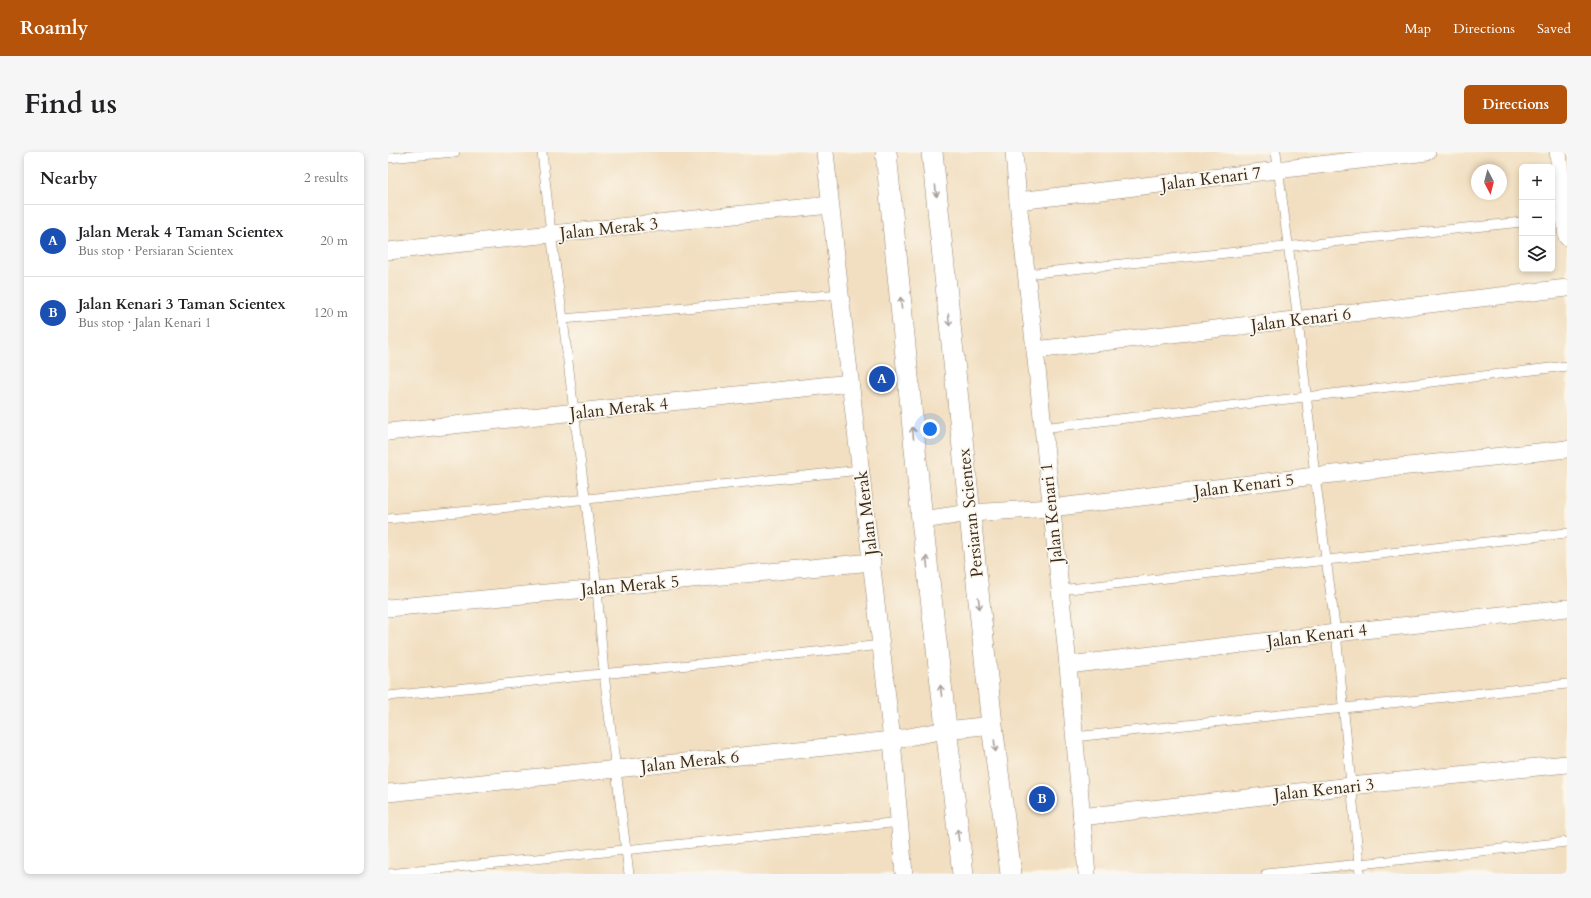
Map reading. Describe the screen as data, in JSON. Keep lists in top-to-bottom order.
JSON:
{
  "streets": {
    "street": [
      "Jalan Kenari 7",
      "Jalan Merak 3",
      "Jalan Kenari 6",
      "Jalan Merak 4",
      "Jalan Kenari 5",
      "Jalan Merak",
      "Persiaran Scientex",
      "Jalan Kenari 1",
      "Jalan Merak 5",
      "Jalan Kenari 4",
      "Jalan Merak 6",
      "Jalan Kenari 3"
    ]
  },
  "crossings": [
    ["Jalan Kenari 7", "Jalan Kenari 1"],
    ["Jalan Merak 3", "Jalan Merak"],
    ["Jalan Kenari 6", "Jalan Kenari 1"],
    ["Jalan Merak 4", "Jalan Merak"],
    ["Jalan Kenari 5", "Persiaran Scientex"],
    ["Jalan Kenari 5", "Jalan Kenari 1"],
    ["Jalan Merak", "Jalan Merak 5"],
    ["Jalan Merak", "Jalan Merak 6"],
    ["Persiaran Scientex", "Jalan Merak 6"],
    ["Jalan Kenari 1", "Jalan Kenari 4"],
    ["Jalan Kenari 1", "Jalan Kenari 3"]
  ],
  "north": "bottom",
  "page": {
    "header": "Roamly",
    "nav": ["Map", "Directions", "Saved"],
    "title": "Find us",
    "buttons": "Directions",
    "heading": ["Nearby", "2 results"],
    "map_buttons": ["+", "−"],
    "list": [
      {
        "mark": "A",
        "name": "Jalan Merak 4 Taman Scientex",
        "note": "Bus stop · Persiaran Scientex",
        "value": "20 m"
      },
      {
        "mark": "B",
        "name": "Jalan Kenari 3 Taman Scientex",
        "note": "Bus stop · Jalan Kenari 1",
        "value": "120 m"
      }
    ],
    "pins": ["A", "B"]
  }
}
